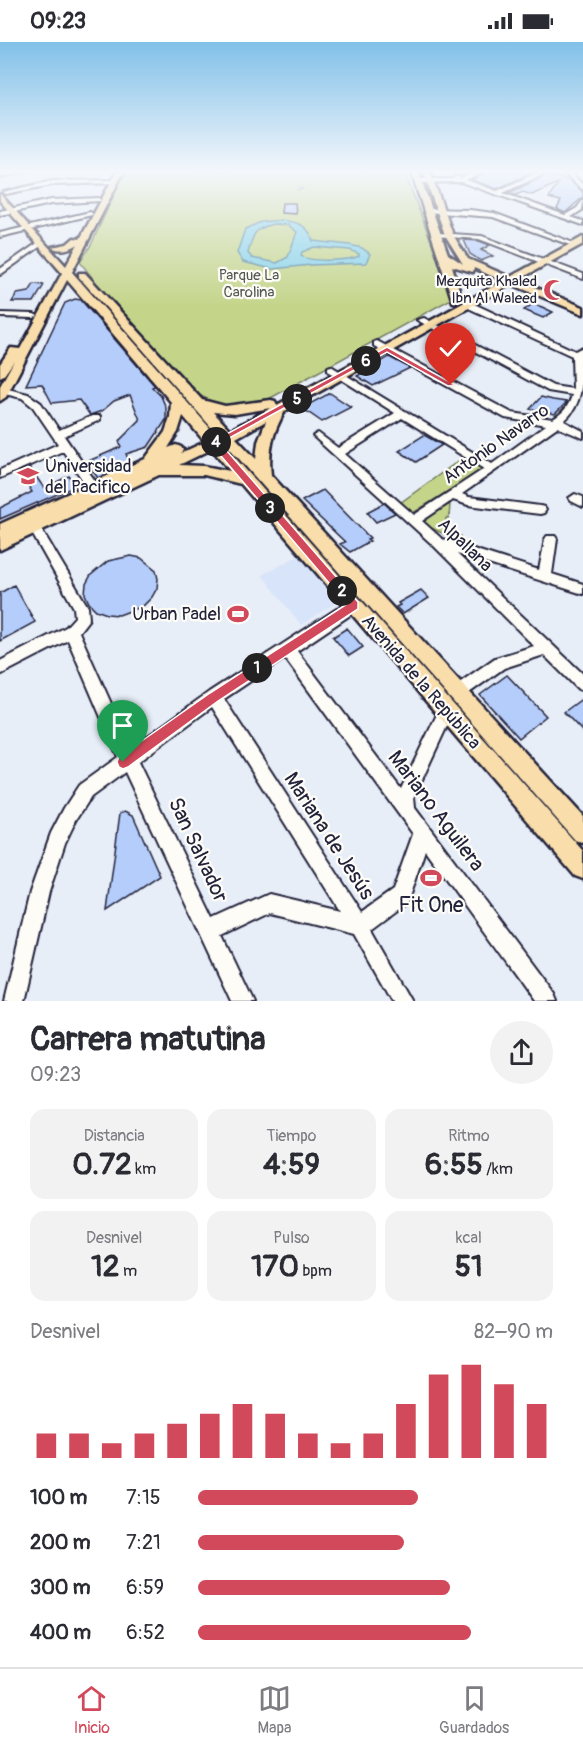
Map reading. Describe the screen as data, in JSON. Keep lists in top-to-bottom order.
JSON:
{
  "streets": {
    "main road": ["Avenida de la República"],
    "street": [
      "Antonio Navarro",
      "Alpallana",
      "Mariano Aguilera",
      "Mariana de Jesús",
      "San Salvador"
    ]
  },
  "crossings": [
    ["Antonio Navarro", "Alpallana"]
  ],
  "parks": ["Parque La Carolina"],
  "places": {
    "mosque": ["Mezquita Khaled Ibn Al Waleed"],
    "school or university": ["Universidad del Pacifico"],
    "sports": ["Urban Padel", "Fit One"]
  },
  "page": {
    "status": "09:23",
    "pins": [
      "6",
      "5",
      "4",
      "3",
      "2",
      "1"
    ],
    "heading": ["Carrera matutina", "09:23"],
    "stats": [
      ["Distancia", "0.72 km"],
      ["Tiempo", "4:59"],
      ["Ritmo", "6:55 /km"],
      ["Desnivel", "12 m"],
      ["Pulso", "170 bpm"],
      ["kcal", "51"]
    ],
    "chart": ["Desnivel", "82–90 m"],
    "list": [
      {
        "name": "100 m",
        "note": "7:15"
      },
      {
        "name": "200 m",
        "note": "7:21"
      },
      {
        "name": "300 m",
        "note": "6:59"
      },
      {
        "name": "400 m",
        "note": "6:52"
      }
    ],
    "tabs": ["Inicio", "Mapa", "Guardados"]
  }
}
